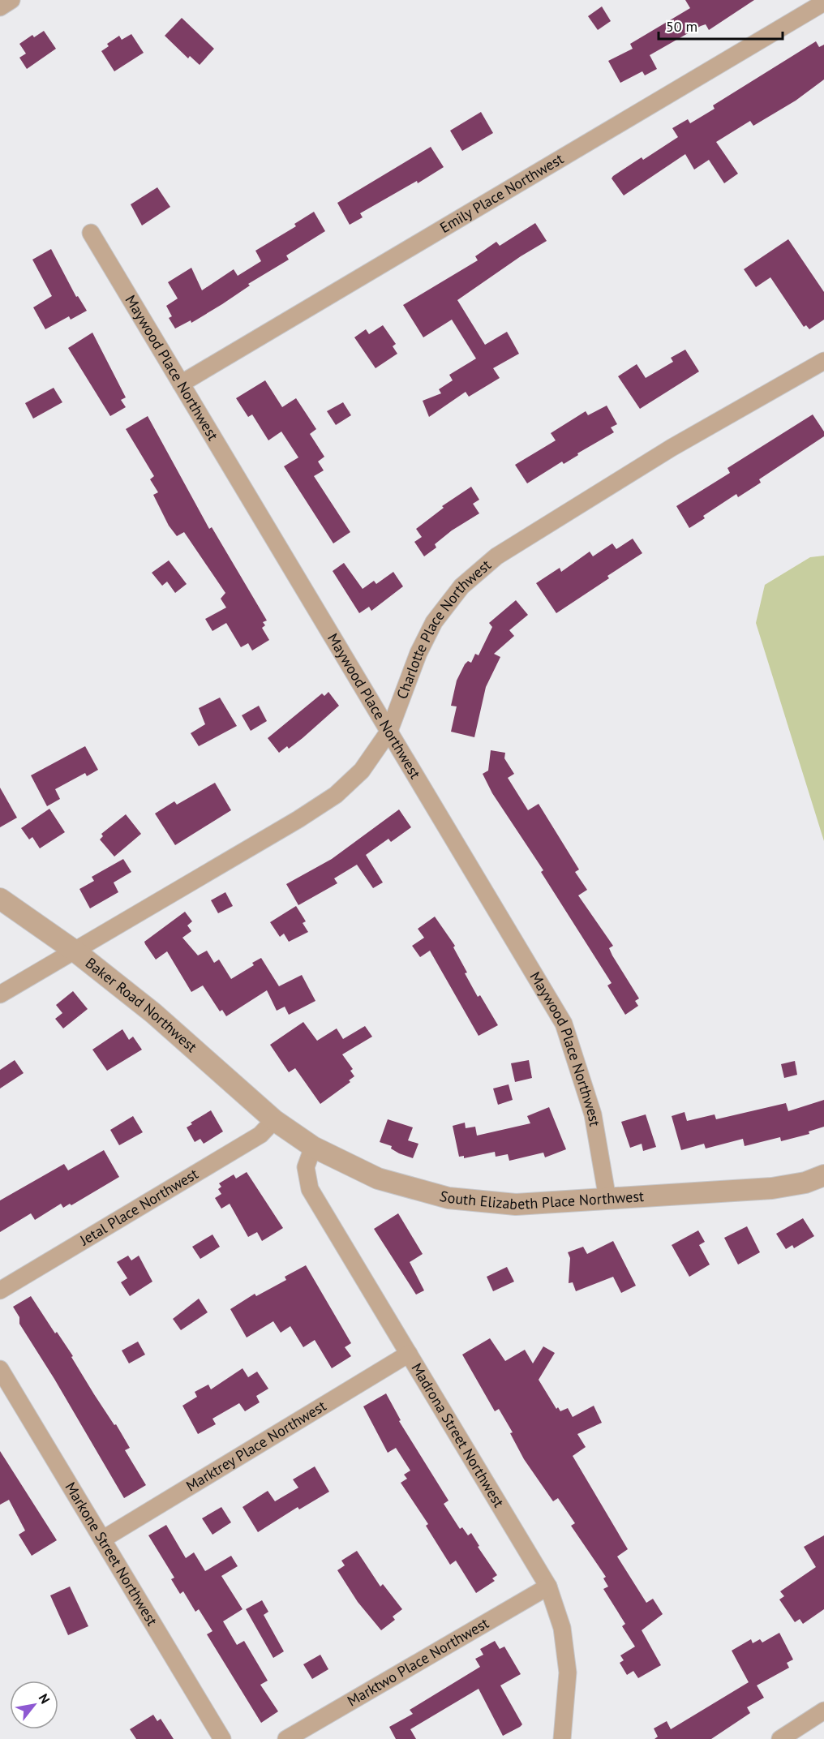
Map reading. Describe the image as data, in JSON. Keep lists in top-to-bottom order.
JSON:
{
  "streets": {
    "street": [
      "Emily Place Northwest",
      "Maywood Place Northwest",
      "Charlotte Place Northwest",
      "Baker Road Northwest",
      "South Elizabeth Place Northwest",
      "Jetal Place Northwest",
      "Madrona Street Northwest",
      "Marktrey Place Northwest",
      "Markone Street Northwest",
      "Marktwo Place Northwest"
    ]
  },
  "crossings": [
    ["Emily Place Northwest", "Maywood Place Northwest"],
    ["Maywood Place Northwest", "Charlotte Place Northwest"],
    ["Maywood Place Northwest", "South Elizabeth Place Northwest"],
    ["Charlotte Place Northwest", "Baker Road Northwest"],
    ["Baker Road Northwest", "South Elizabeth Place Northwest"],
    ["Baker Road Northwest", "Jetal Place Northwest"],
    ["South Elizabeth Place Northwest", "Jetal Place Northwest"],
    ["South Elizabeth Place Northwest", "Madrona Street Northwest"],
    ["Madrona Street Northwest", "Marktrey Place Northwest"],
    ["Madrona Street Northwest", "Marktwo Place Northwest"],
    ["Marktrey Place Northwest", "Markone Street Northwest"]
  ],
  "scale_bar": "50 m",
  "north": "top right"
}
